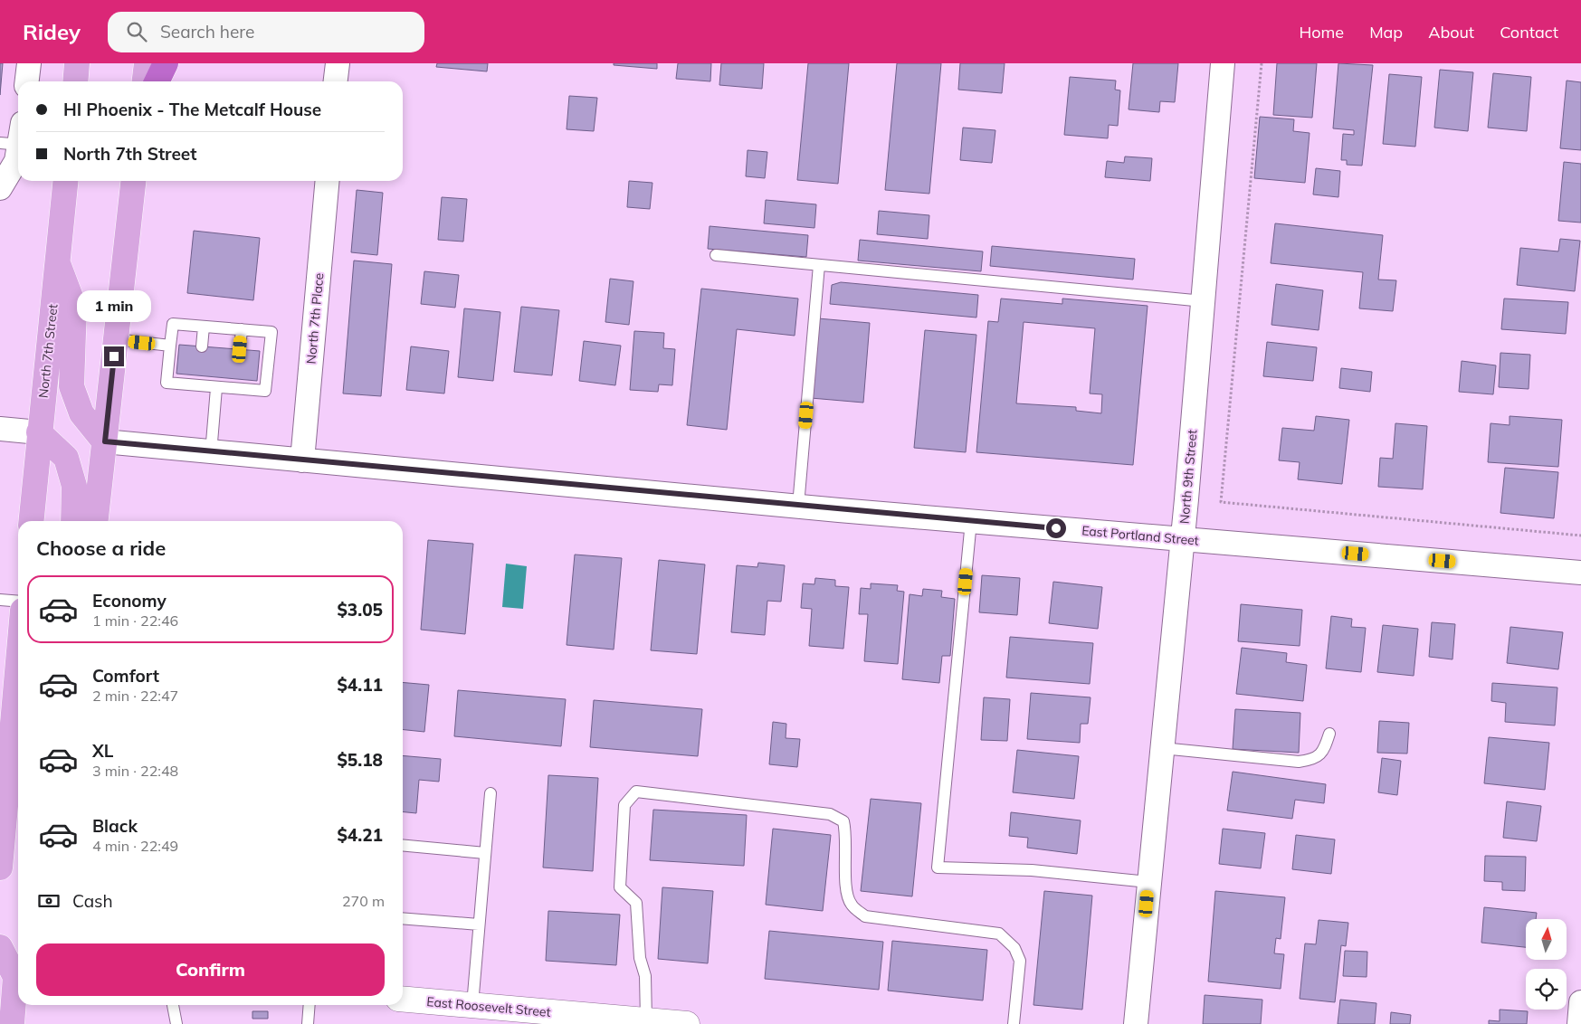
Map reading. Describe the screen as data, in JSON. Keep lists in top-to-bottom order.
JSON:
{
  "streets": {
    "main road": ["North 7th Street"],
    "street": [
      "North 7th Place",
      "North 9th Street",
      "East Portland Street",
      "East Roosevelt Street"
    ]
  },
  "crossings": [
    ["North 7th Place", "East Portland Street"],
    ["North 9th Street", "East Portland Street"]
  ],
  "north": "top",
  "page": {
    "header": "Ridey",
    "search": "Search here",
    "nav": [
      "Home",
      "Map",
      "About",
      "Contact"
    ],
    "banner": ["HI Phoenix - The Metcalf House", "North 7th Street"],
    "bubble": "1 min",
    "heading": "Choose a ride",
    "list": [
      {
        "name": "Economy",
        "note": "1 min · 22:46",
        "value": "$3.05"
      },
      {
        "name": "Comfort",
        "note": "2 min · 22:47",
        "value": "$4.11"
      },
      {
        "name": "XL",
        "note": "3 min · 22:48",
        "value": "$5.18"
      },
      {
        "name": "Black",
        "note": "4 min · 22:49",
        "value": "$4.21"
      }
    ],
    "pay": ["Cash", "270 m"],
    "buttons": "Confirm"
  }
}
